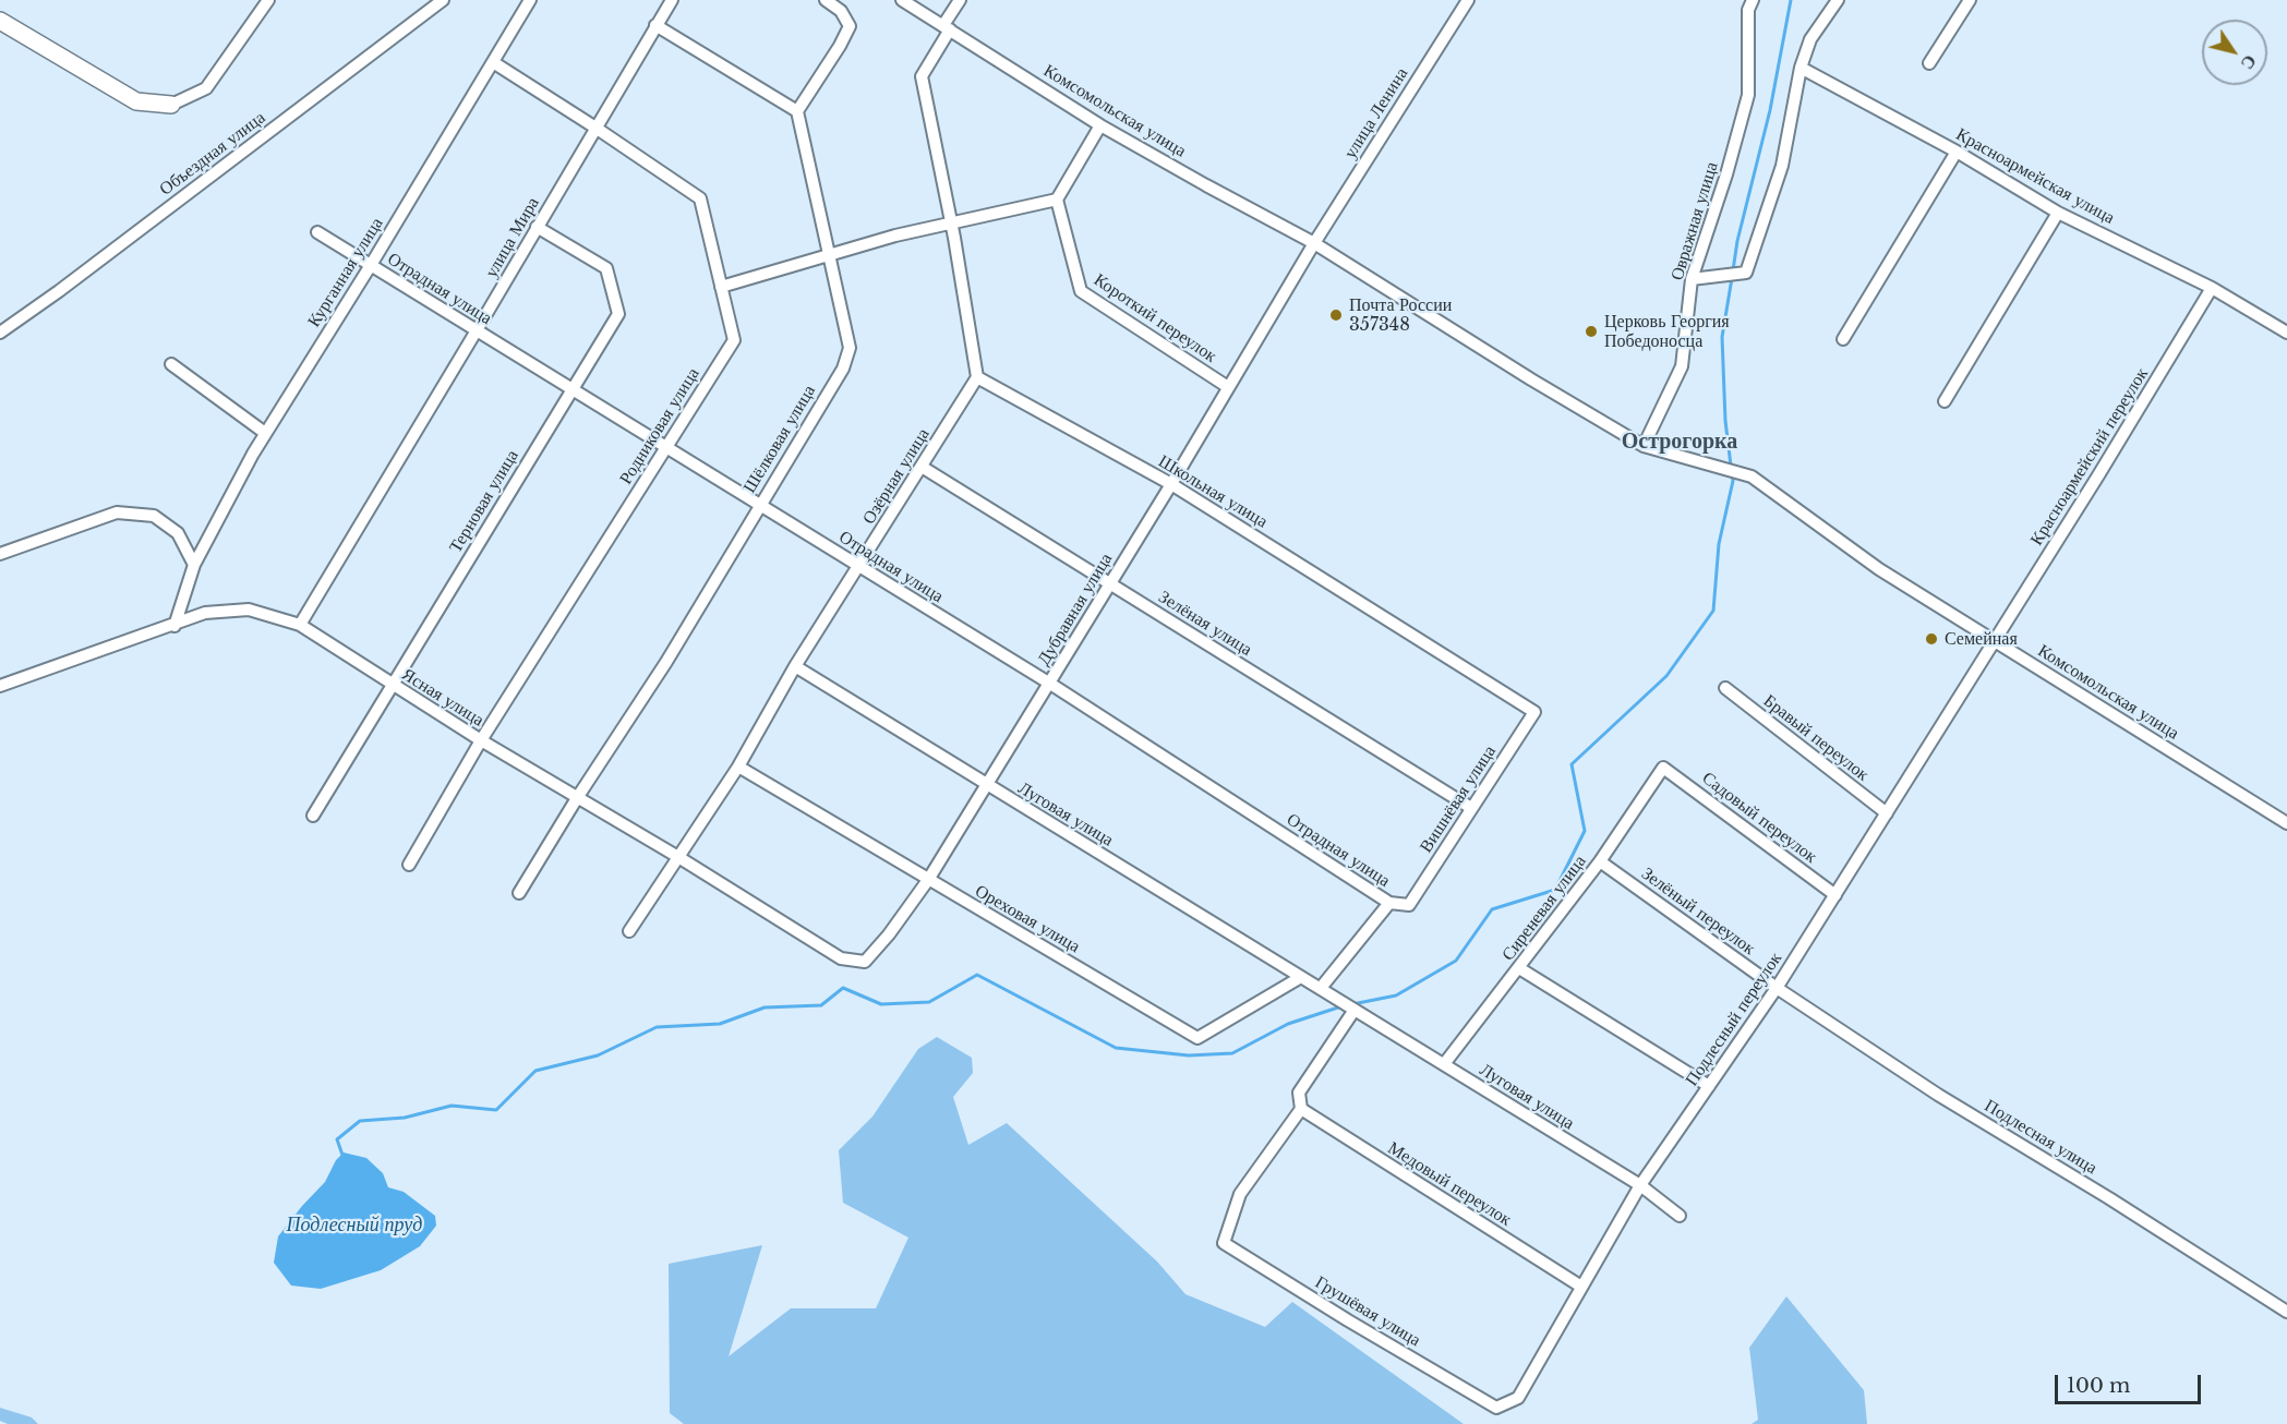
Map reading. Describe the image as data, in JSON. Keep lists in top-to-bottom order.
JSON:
{
  "streets": {
    "street": [
      "Комсомольская улица",
      "улица Ленина",
      "Объездная улица",
      "Красноармейская улица",
      "Овражная улица",
      "улица Мира",
      "Курганная улица",
      "Отрадная улица",
      "Короткий переулок",
      "Родниковая улица",
      "Шёлковая улица",
      "Красноармейский переулок",
      "Озёрная улица",
      "Школьная улица",
      "Терновая улица",
      "Дубравная улица",
      "Зелёная улица",
      "Ясная улица",
      "Бравый переулок",
      "Вишнёвая улица",
      "Луговая улица",
      "Садовый переулок",
      "Сиреневая улица",
      "Зелёный переулок",
      "Ореховая улица",
      "Подлесный переулок",
      "Подлесная улица",
      "Медовый переулок",
      "Грушёвая улица"
    ]
  },
  "crossings": [
    ["Комсомольская улица", "улица Ленина"],
    ["Комсомольская улица", "Овражная улица"],
    ["Комсомольская улица", "Красноармейский переулок"],
    ["Комсомольская улица", "Дубравная улица"],
    ["Комсомольская улица", "Подлесный переулок"],
    ["улица Ленина", "Дубравная улица"],
    ["Красноармейская улица", "Красноармейский переулок"],
    ["улица Мира", "Отрадная улица"],
    ["улица Мира", "Родниковая улица"],
    ["улица Мира", "Терновая улица"],
    ["улица Мира", "Ясная улица"],
    ["Курганная улица", "Отрадная улица"],
    ["Курганная улица", "Родниковая улица"],
    ["Курганная улица", "Ясная улица"],
    ["Отрадная улица", "Родниковая улица"],
    ["Отрадная улица", "Шёлковая улица"],
    ["Отрадная улица", "Озёрная улица"],
    ["Отрадная улица", "Терновая улица"],
    ["Отрадная улица", "Дубравная улица"],
    ["Отрадная улица", "Вишнёвая улица"],
    ["Короткий переулок", "Дубравная улица"],
    ["Родниковая улица", "Ясная улица"],
    ["Шёлковая улица", "Ясная улица"],
    ["Красноармейский переулок", "Подлесный переулок"],
    ["Озёрная улица", "Школьная улица"],
    ["Озёрная улица", "Зелёная улица"],
    ["Озёрная улица", "Ясная улица"],
    ["Озёрная улица", "Луговая улица"],
    ["Озёрная улица", "Ореховая улица"],
    ["Школьная улица", "Дубравная улица"],
    ["Школьная улица", "Вишнёвая улица"],
    ["Терновая улица", "Ясная улица"],
    ["Дубравная улица", "Зелёная улица"],
    ["Дубравная улица", "Ясная улица"],
    ["Дубравная улица", "Луговая улица"],
    ["Дубравная улица", "Ореховая улица"],
    ["Зелёная улица", "Вишнёвая улица"],
    ["Бравый переулок", "Подлесный переулок"],
    ["Луговая улица", "Сиреневая улица"],
    ["Луговая улица", "Ореховая улица"],
    ["Луговая улица", "Подлесный переулок"],
    ["Садовый переулок", "Сиреневая улица"],
    ["Садовый переулок", "Подлесный переулок"],
    ["Сиреневая улица", "Зелёный переулок"],
    ["Зелёный переулок", "Подлесный переулок"],
    ["Зелёный переулок", "Подлесная улица"],
    ["Подлесный переулок", "Подлесная улица"],
    ["Подлесный переулок", "Медовый переулок"],
    ["Подлесный переулок", "Грушёвая улица"],
    ["Медовый переулок", "Грушёвая улица"]
  ],
  "districts": ["Острогорка"],
  "water": ["Подлесный пруд"],
  "places": ["Почта России 357348", "Церковь Георгия Победоносца", "Семейная"],
  "scale_bar": "100 m",
  "north": "bottom right"
}
